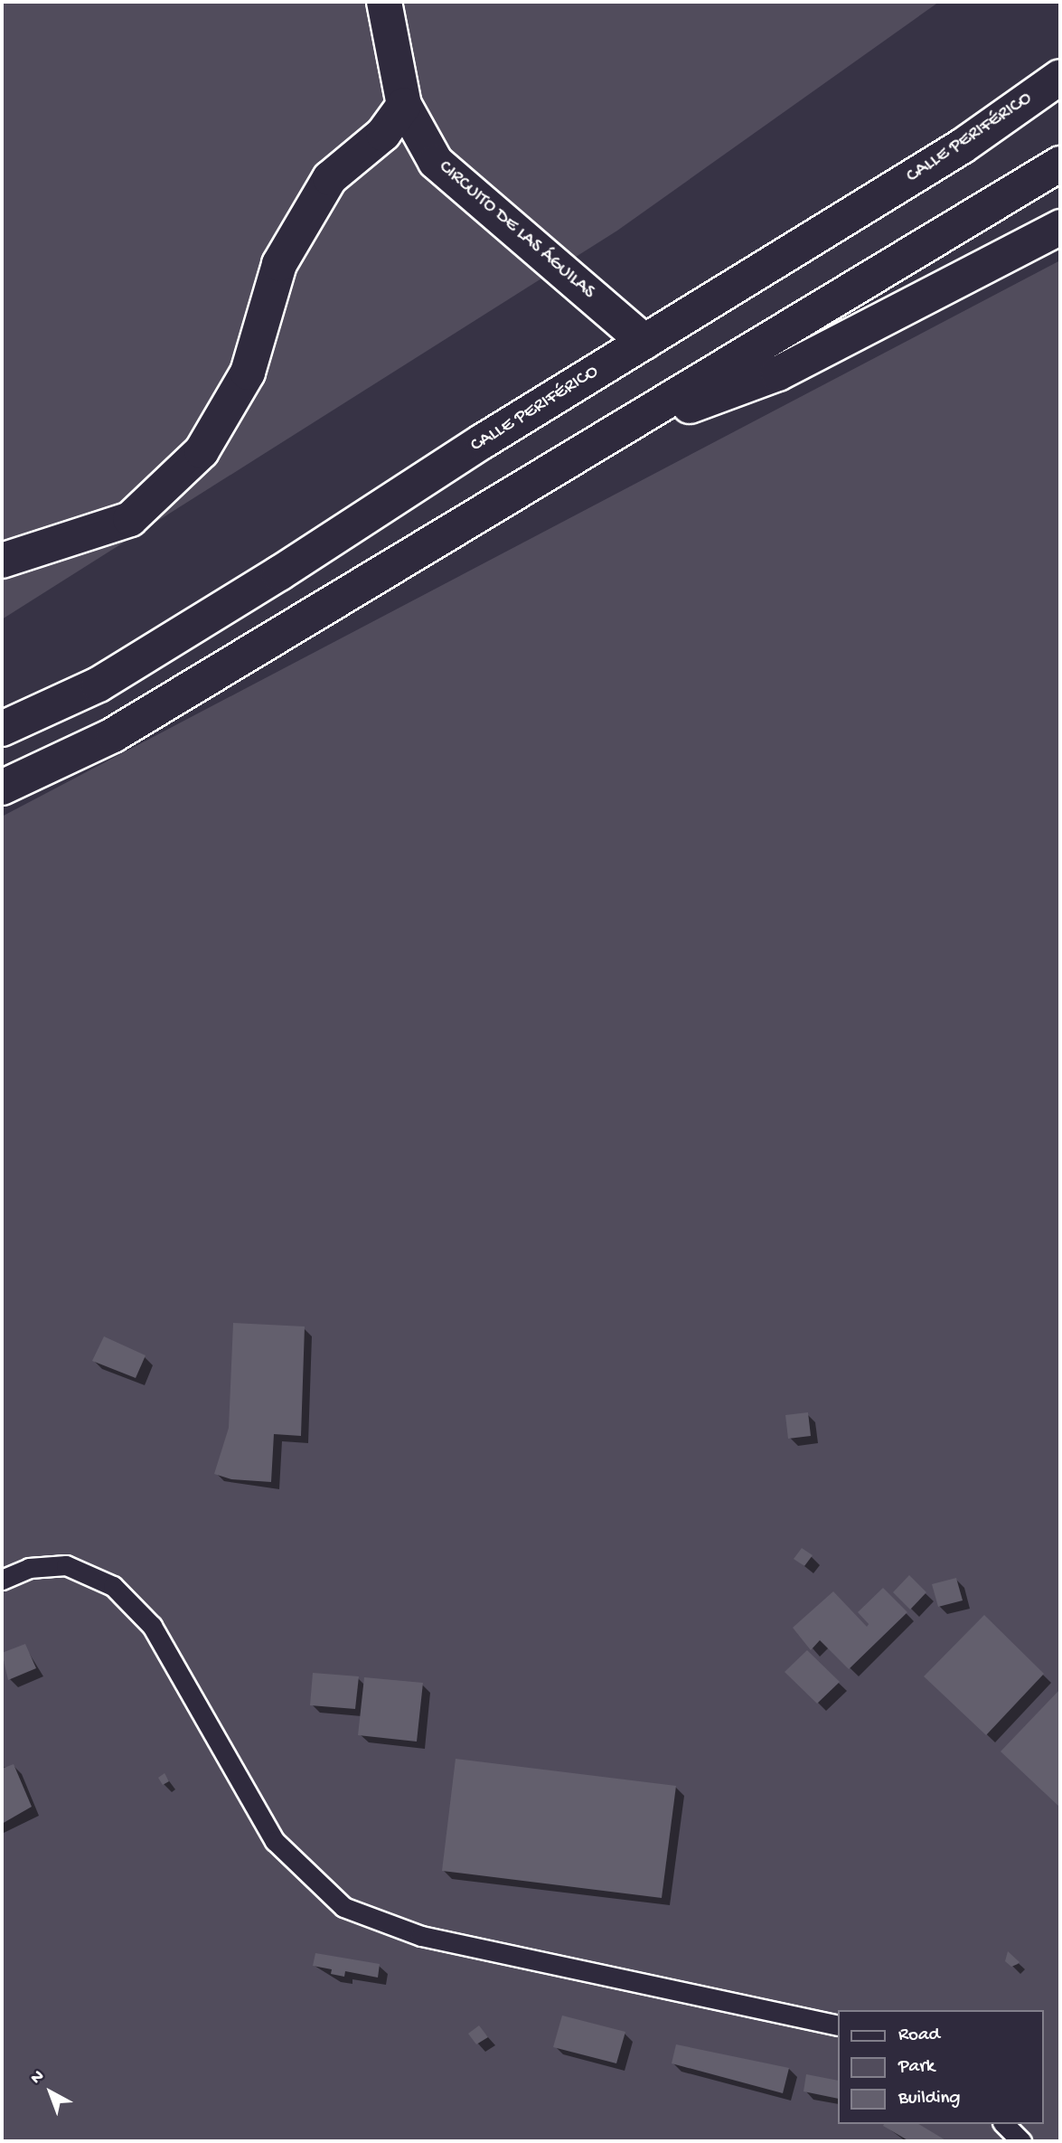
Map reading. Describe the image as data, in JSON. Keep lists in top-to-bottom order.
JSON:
{
  "streets": {
    "main road": ["CALLE PERIFÉRICO", "CIRCUITO DE LAS ÁGUILAS"]
  },
  "crossings": [
    ["CALLE PERIFÉRICO", "CIRCUITO DE LAS ÁGUILAS"]
  ],
  "legend": ["Road", "Park", "Building"],
  "north": "top left"
}
